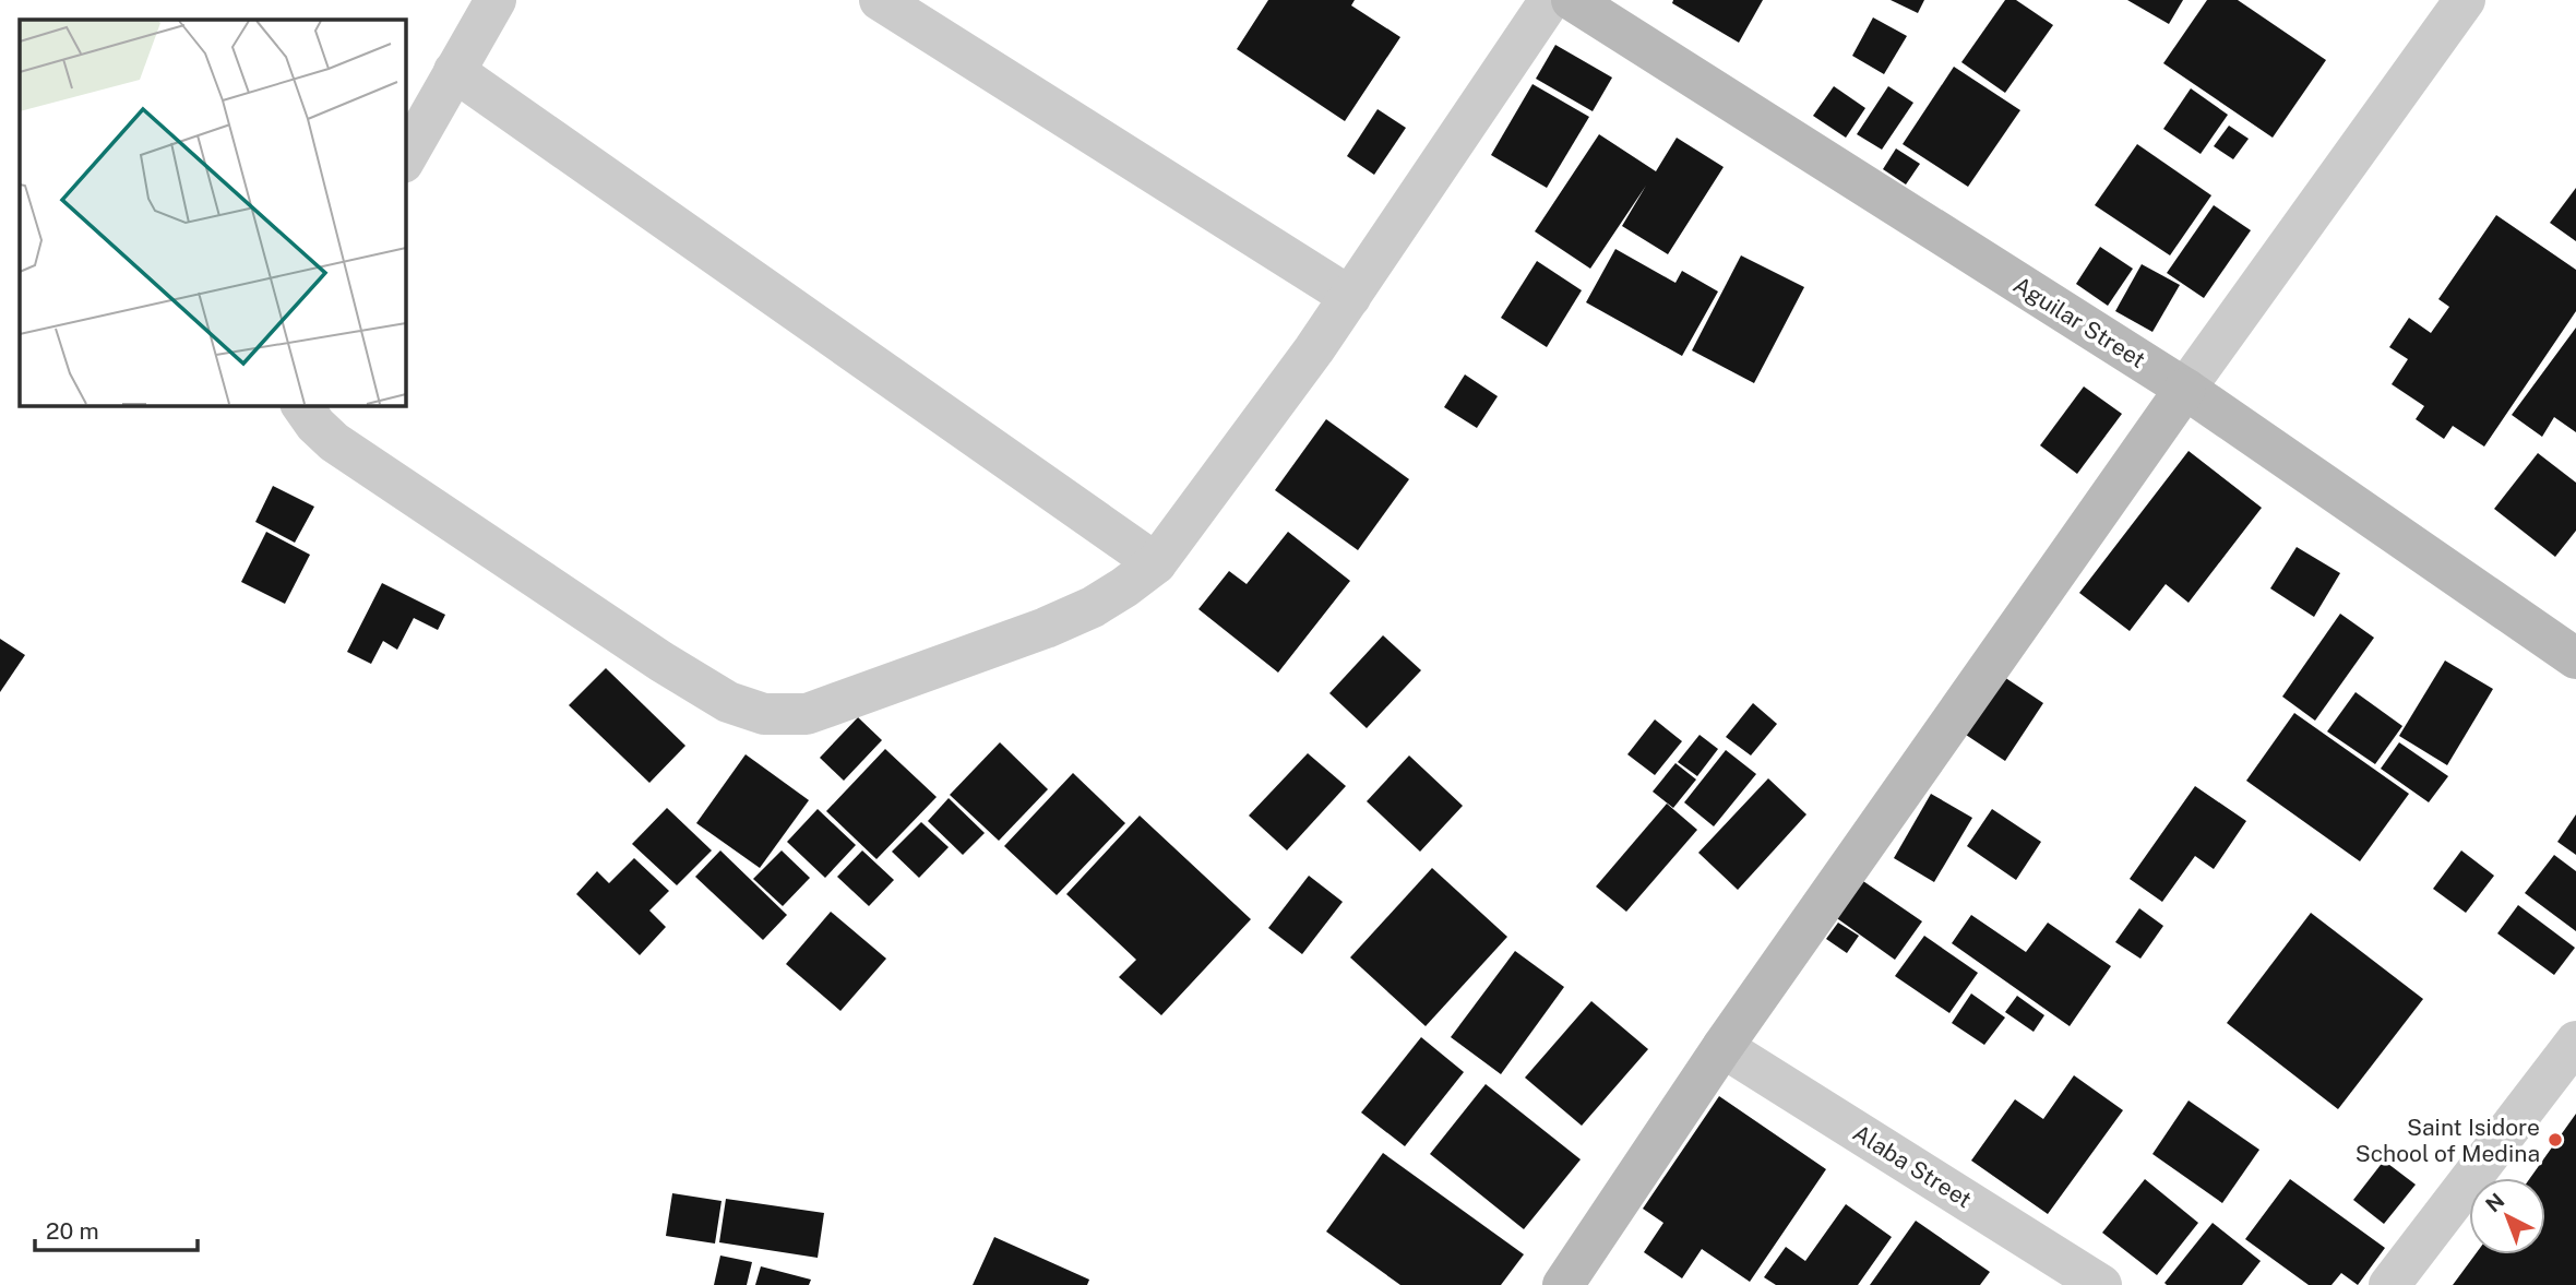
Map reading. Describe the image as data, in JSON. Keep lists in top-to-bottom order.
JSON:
{
  "streets": {
    "main road": ["Aguilar Street"],
    "street": ["Alaba Street"]
  },
  "places": ["Saint Isidore School of Medina"],
  "scale_bar": "20 m",
  "north": "top left"
}
